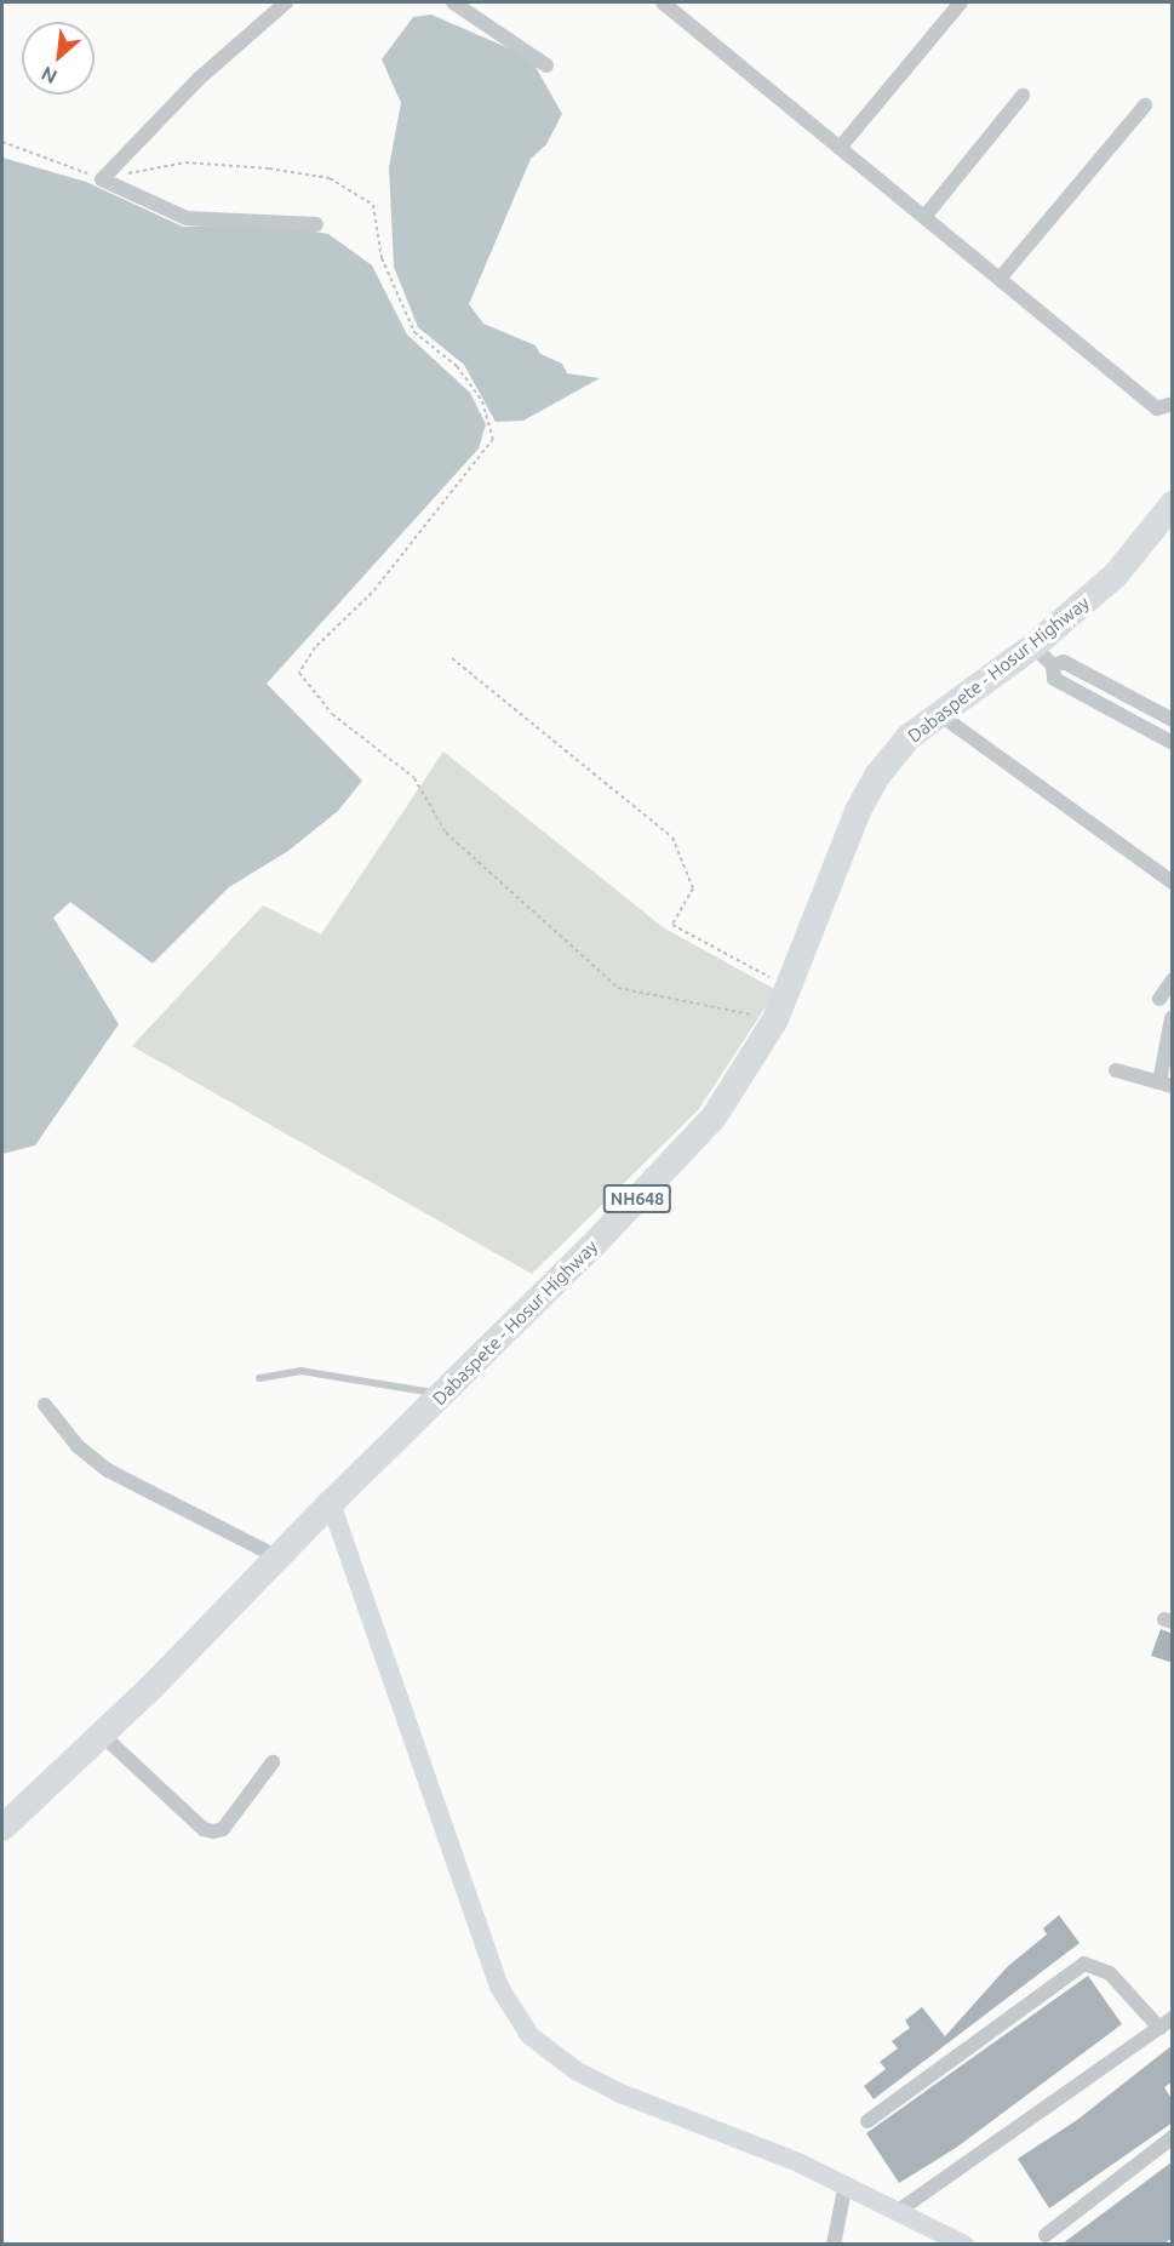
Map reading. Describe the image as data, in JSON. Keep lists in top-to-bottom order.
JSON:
{
  "streets": {
    "highway": ["Dabaspete - Hosur Highway", "NH648"]
  },
  "north": "bottom left"
}
